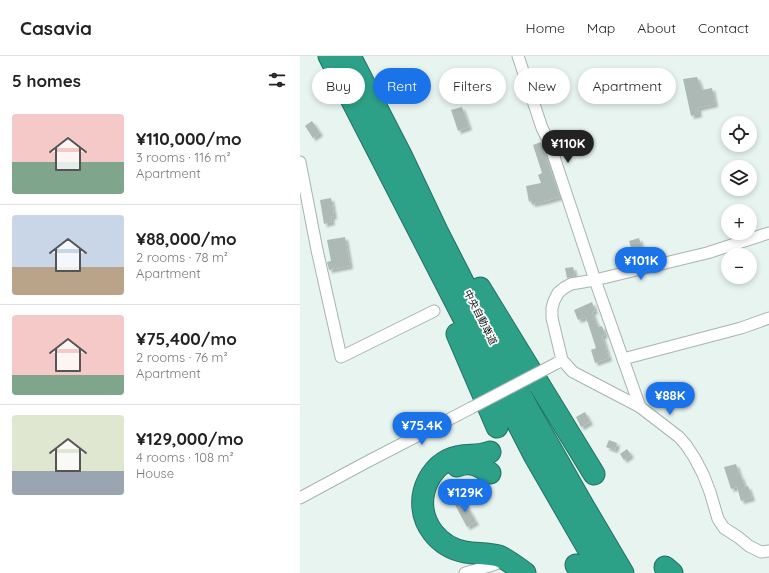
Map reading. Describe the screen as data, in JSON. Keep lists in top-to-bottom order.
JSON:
{
  "streets": {
    "highway": ["中央自動車道"]
  },
  "page": {
    "header": "Casavia",
    "nav": [
      "Home",
      "Map",
      "About",
      "Contact"
    ],
    "heading": "5 homes",
    "chip": [
      "Buy",
      "Rent",
      "Filters",
      "New",
      "Apartment"
    ],
    "list": [
      {
        "name": "¥110,000/mo",
        "note": "3 rooms · 116 m² · Apartment"
      },
      {
        "name": "¥88,000/mo",
        "note": "2 rooms · 78 m² · Apartment"
      },
      {
        "name": "¥75,400/mo",
        "note": "2 rooms · 76 m² · Apartment"
      },
      {
        "name": "¥129,000/mo",
        "note": "4 rooms · 108 m² · House"
      }
    ],
    "map_buttons": ["+", "−"],
    "price": [
      "¥110K",
      "¥101K",
      "¥88K",
      "¥75.4K",
      "¥129K"
    ]
  }
}
